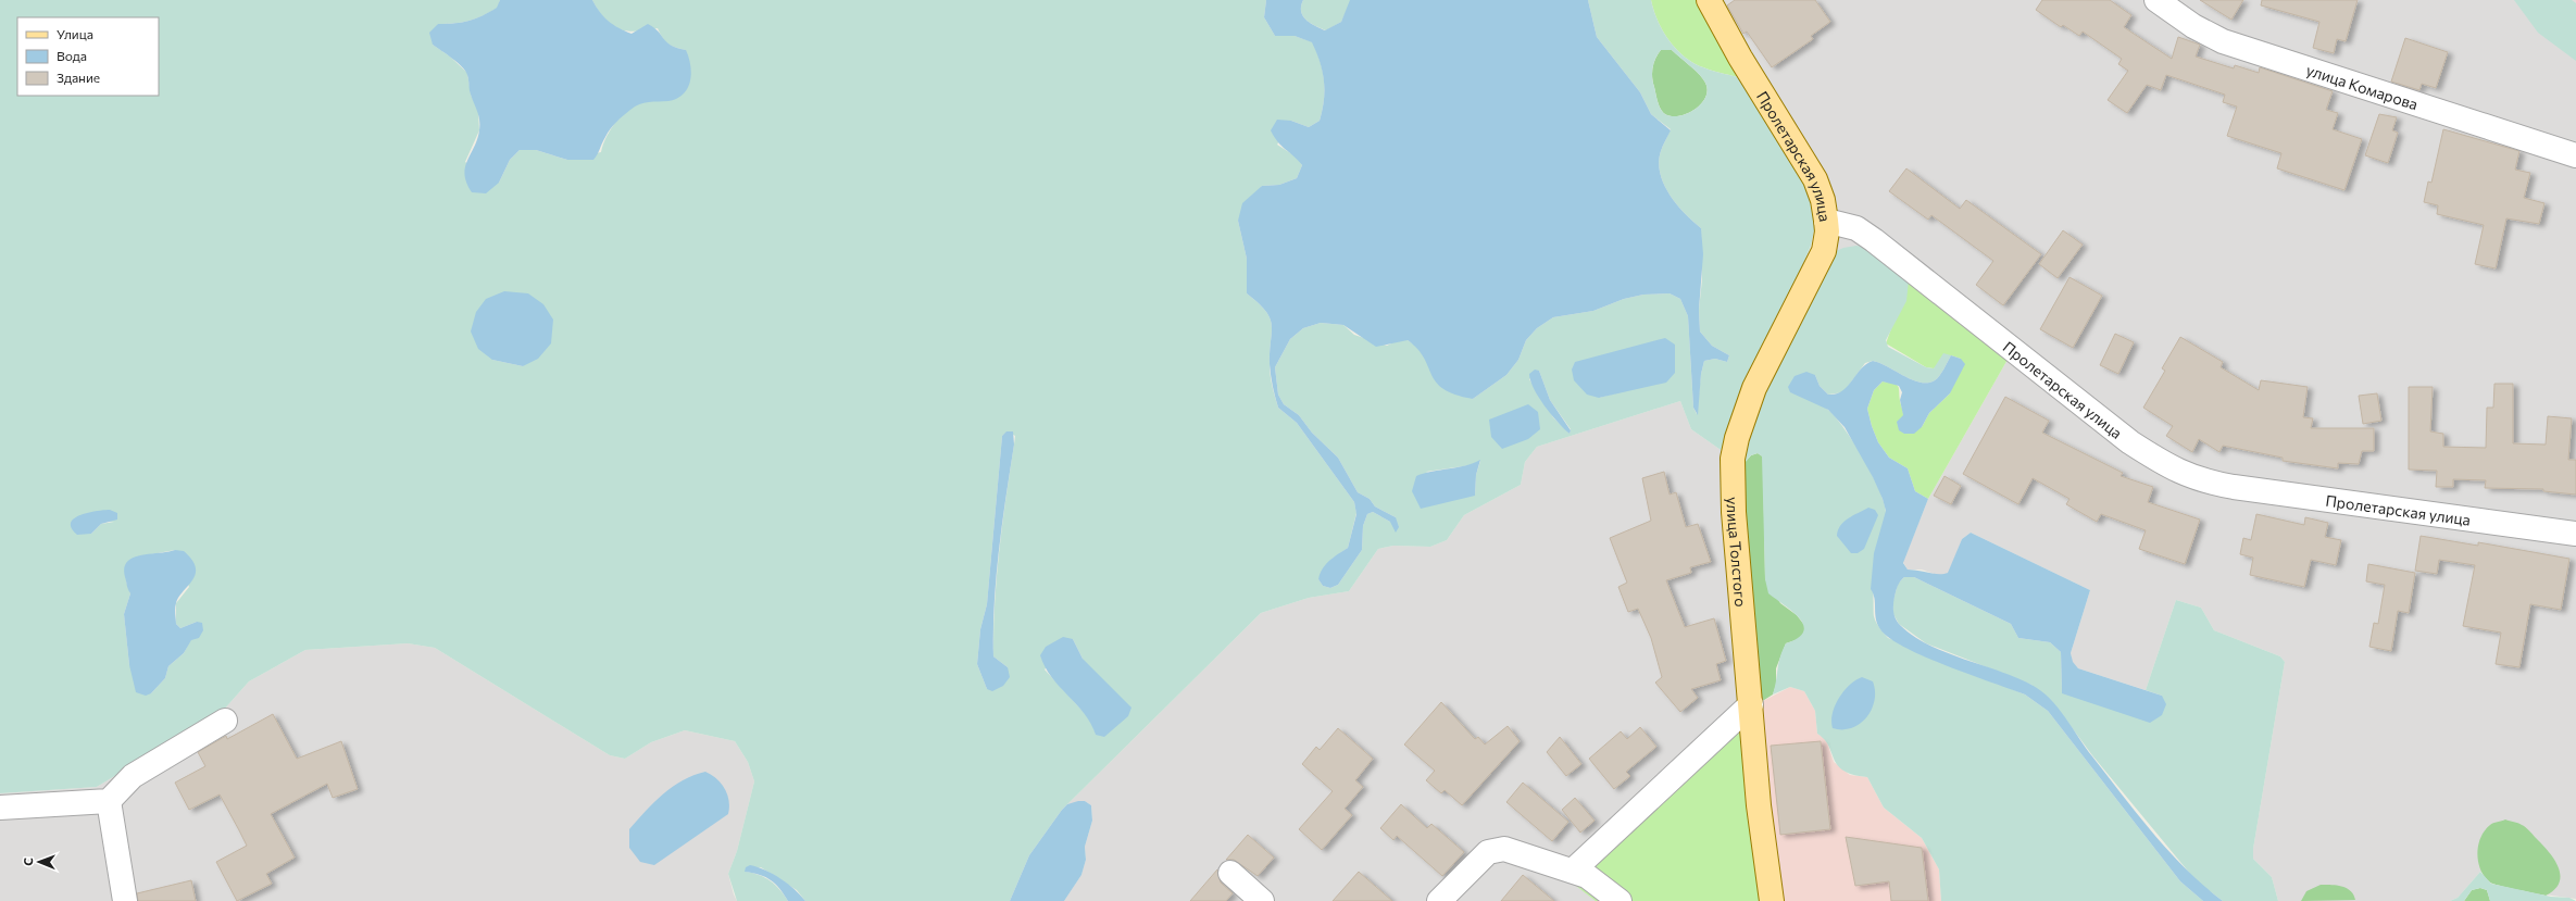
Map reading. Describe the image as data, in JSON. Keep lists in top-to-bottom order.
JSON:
{
  "streets": {
    "main road": ["Пролетарская улица", "улица Толстого"],
    "street": ["улица Комарова"]
  },
  "crossings": [
    ["Пролетарская улица", "улица Толстого"]
  ],
  "legend": ["Улица", "Вода", "Здание"],
  "north": "left"
}
